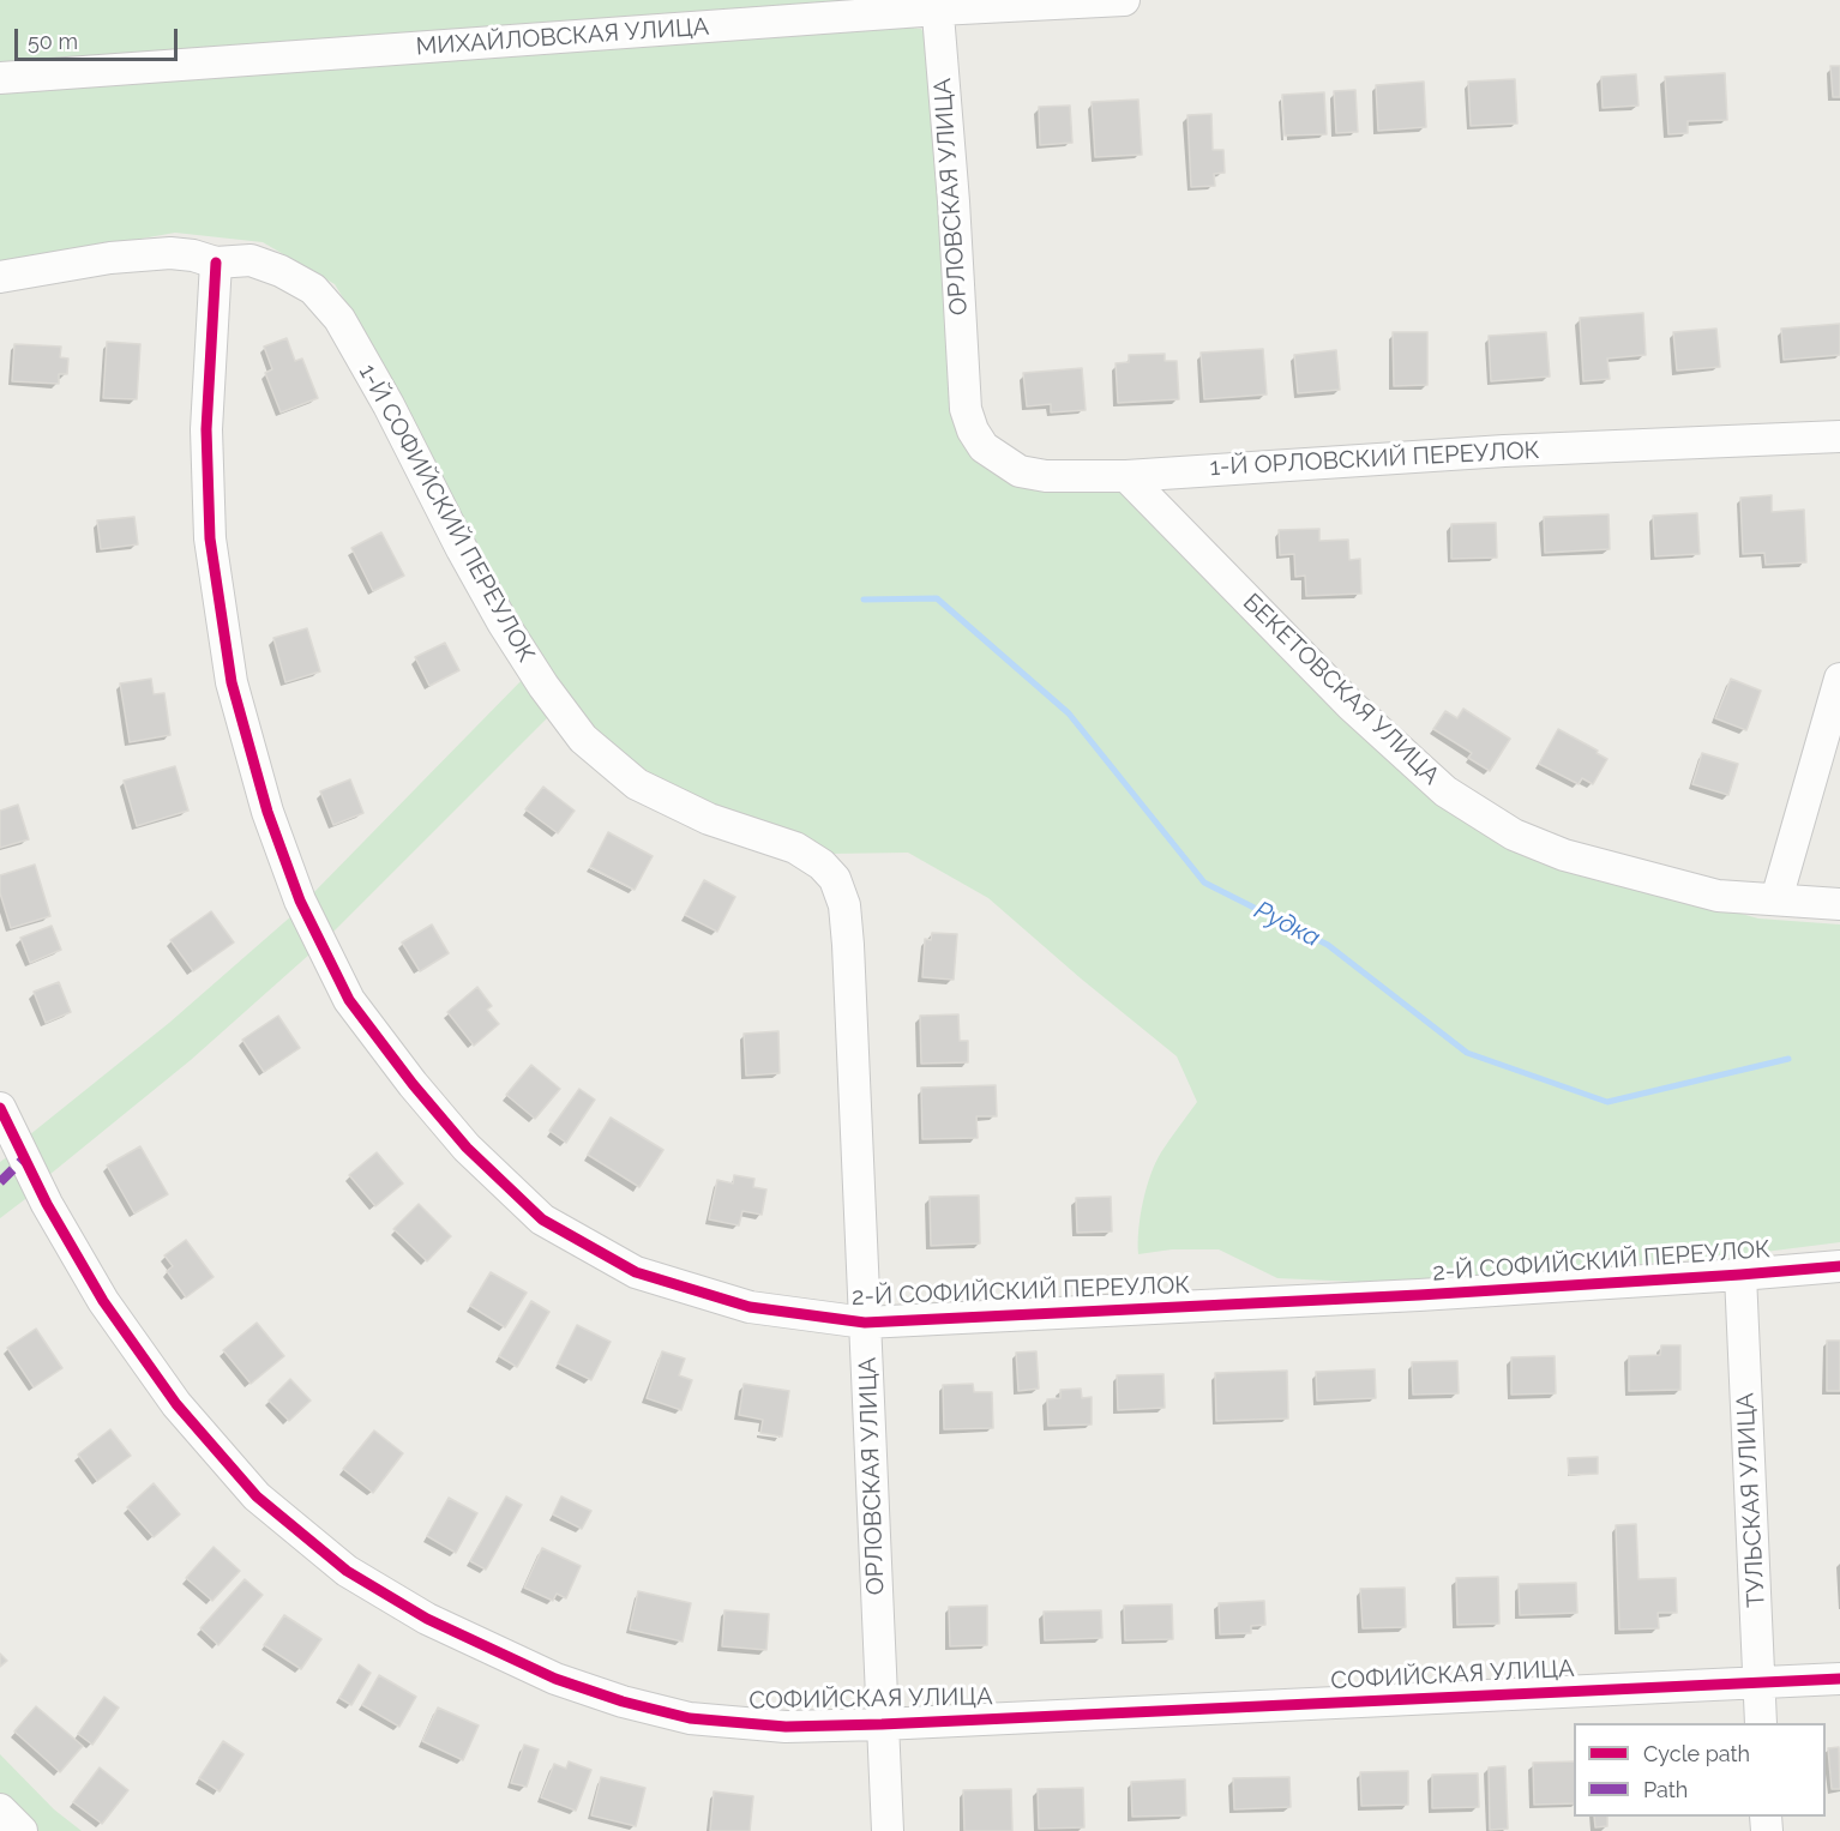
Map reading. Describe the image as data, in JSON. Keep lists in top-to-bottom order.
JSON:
{
  "streets": {
    "street": [
      "МИХАЙЛОВСКАЯ УЛИЦА",
      "ОРЛОВСКАЯ УЛИЦА",
      "1-Й ОРЛОВСКИЙ ПЕРЕУЛОК",
      "1-Й СОФИЙСКИЙ ПЕРЕУЛОК",
      "БЕКЕТОВСКАЯ УЛИЦА",
      "2-Й СОФИЙСКИЙ ПЕРЕУЛОК",
      "ТУЛЬСКАЯ УЛИЦА",
      "СОФИЙСКАЯ УЛИЦА"
    ]
  },
  "crossings": [
    ["МИХАЙЛОВСКАЯ УЛИЦА", "ОРЛОВСКАЯ УЛИЦА"],
    ["ОРЛОВСКАЯ УЛИЦА", "1-Й ОРЛОВСКИЙ ПЕРЕУЛОК"],
    ["ОРЛОВСКАЯ УЛИЦА", "1-Й СОФИЙСКИЙ ПЕРЕУЛОК"],
    ["ОРЛОВСКАЯ УЛИЦА", "2-Й СОФИЙСКИЙ ПЕРЕУЛОК"],
    ["ОРЛОВСКАЯ УЛИЦА", "СОФИЙСКАЯ УЛИЦА"],
    ["1-Й ОРЛОВСКИЙ ПЕРЕУЛОК", "БЕКЕТОВСКАЯ УЛИЦА"],
    ["1-Й СОФИЙСКИЙ ПЕРЕУЛОК", "2-Й СОФИЙСКИЙ ПЕРЕУЛОК"],
    ["2-Й СОФИЙСКИЙ ПЕРЕУЛОК", "ТУЛЬСКАЯ УЛИЦА"],
    ["ТУЛЬСКАЯ УЛИЦА", "СОФИЙСКАЯ УЛИЦА"]
  ],
  "water": ["Рудка"],
  "legend": ["Cycle path", "Path"],
  "scale_bar": "50 m"
}
